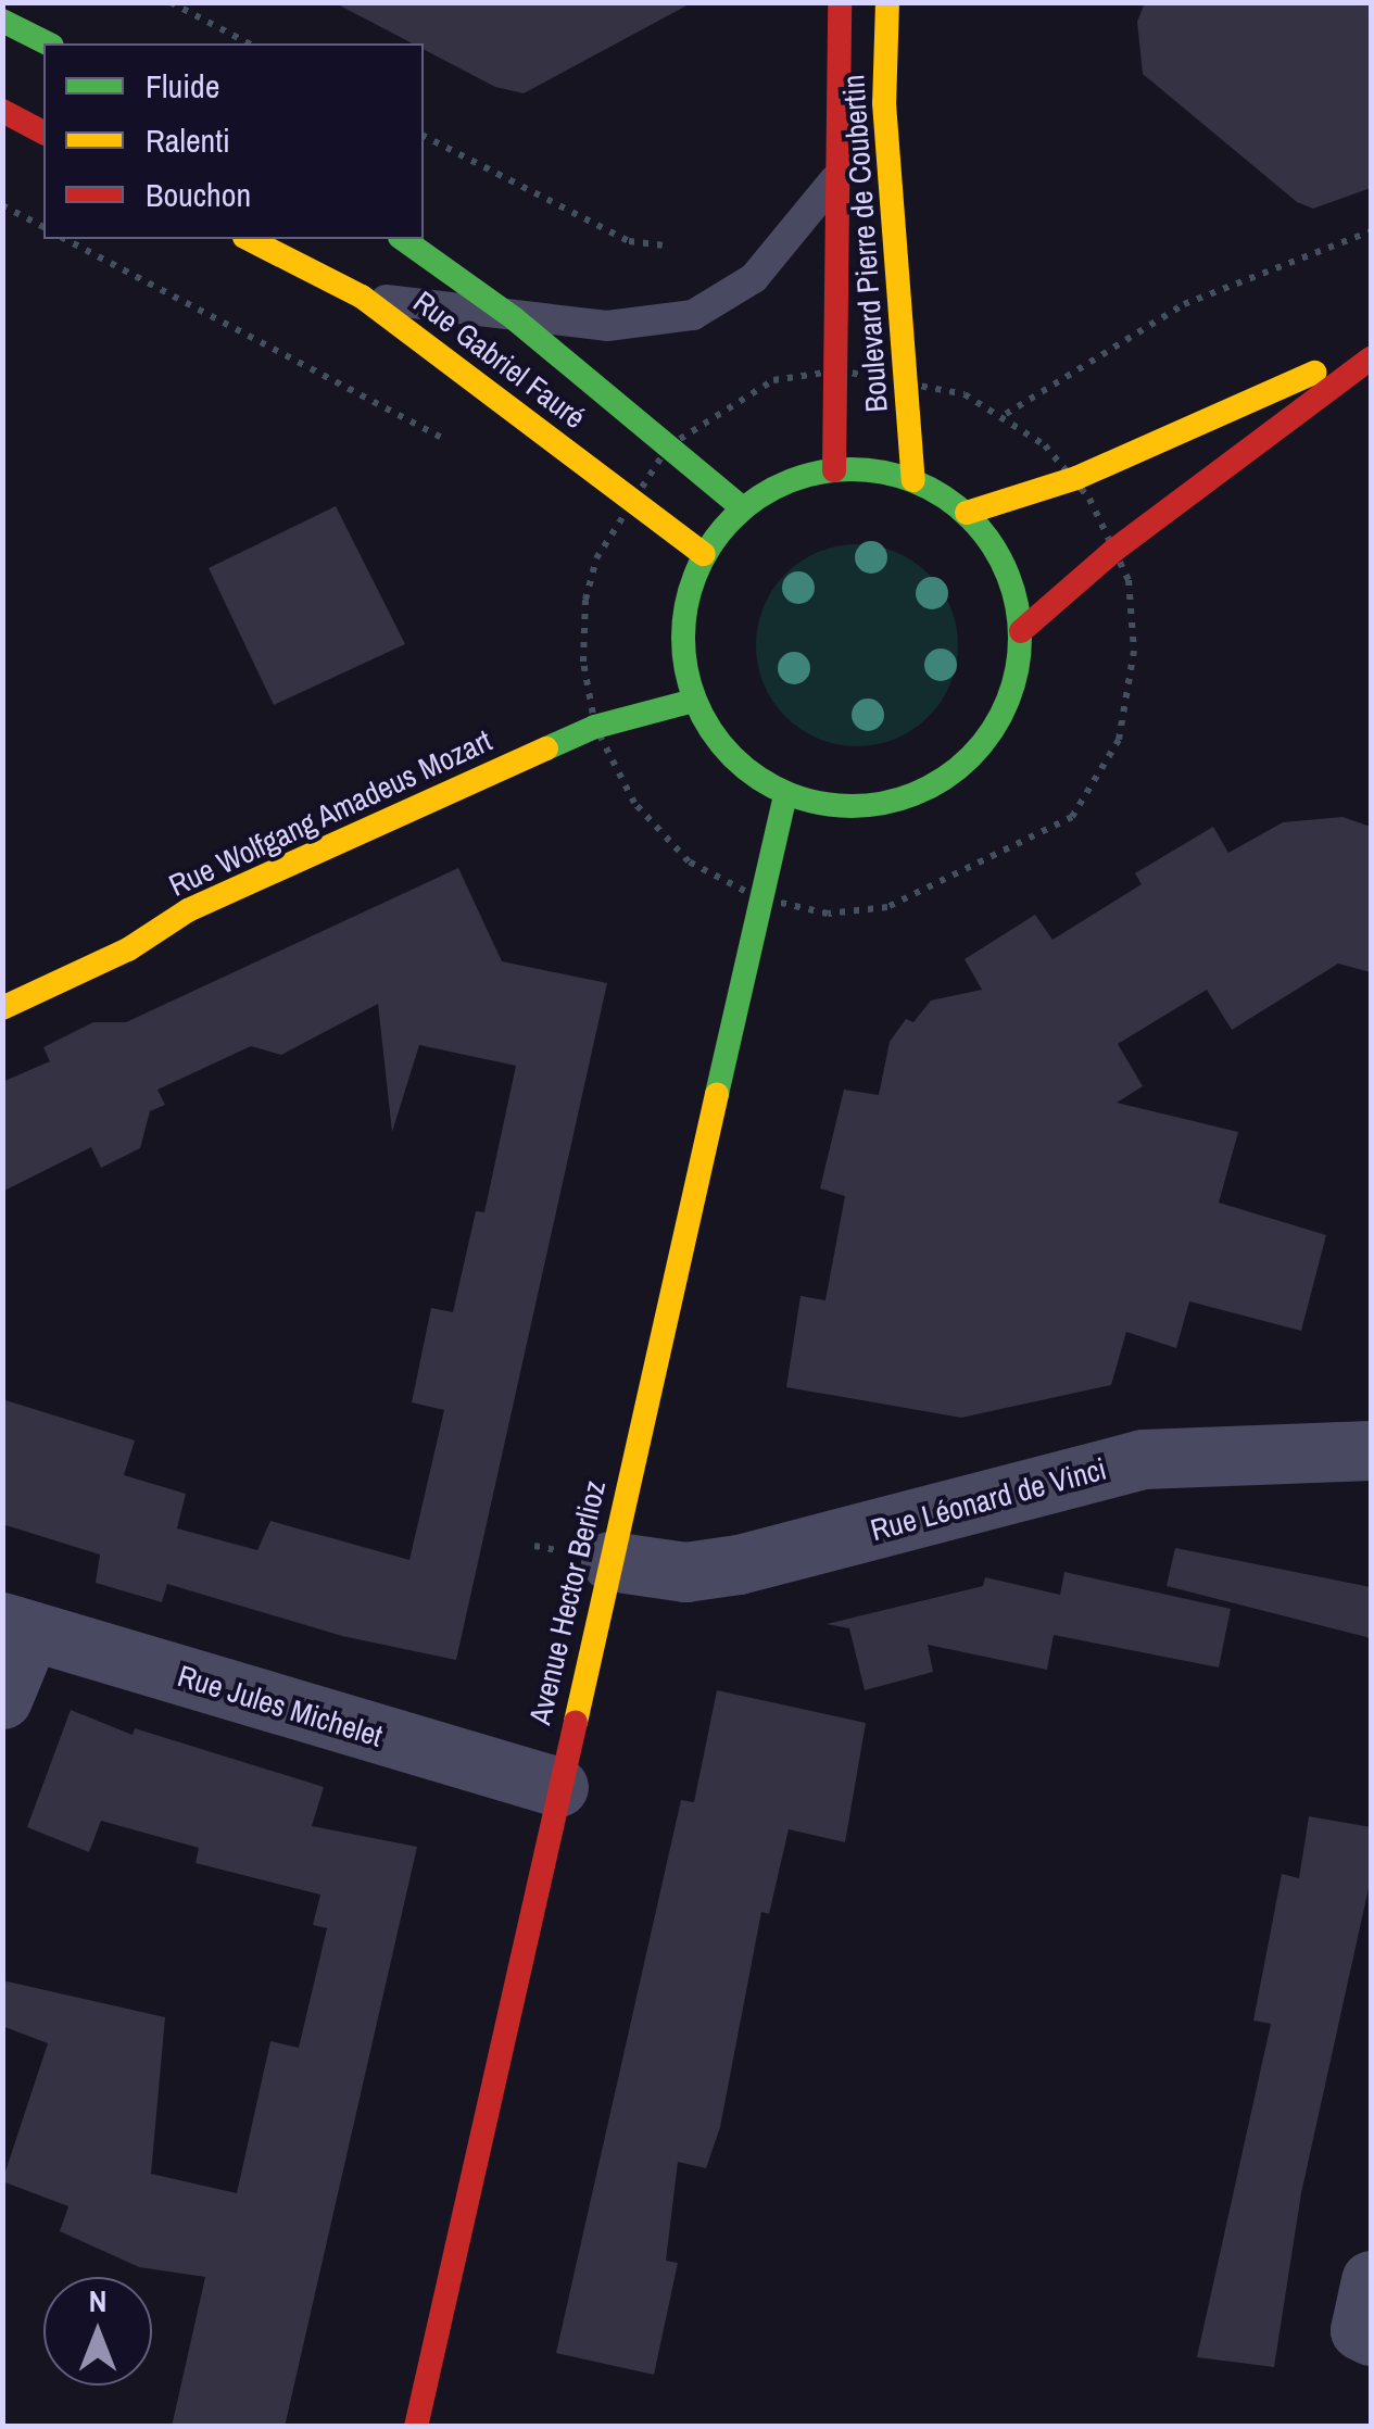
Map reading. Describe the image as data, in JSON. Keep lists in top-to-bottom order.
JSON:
{
  "streets": {
    "street": [
      "Boulevard Pierre de Coubertin",
      "Rue Gabriel Fauré",
      "Rue Wolfgang Amadeus Mozart",
      "Rue Léonard de Vinci",
      "Avenue Hector Berlioz",
      "Rue Jules Michelet"
    ]
  },
  "crossings": [
    ["Boulevard Pierre de Coubertin", "Rue Gabriel Fauré"],
    ["Boulevard Pierre de Coubertin", "Rue Wolfgang Amadeus Mozart"],
    ["Boulevard Pierre de Coubertin", "Avenue Hector Berlioz"],
    ["Rue Gabriel Fauré", "Rue Wolfgang Amadeus Mozart"],
    ["Rue Gabriel Fauré", "Avenue Hector Berlioz"],
    ["Rue Wolfgang Amadeus Mozart", "Avenue Hector Berlioz"],
    ["Rue Léonard de Vinci", "Avenue Hector Berlioz"],
    ["Avenue Hector Berlioz", "Rue Jules Michelet"]
  ],
  "legend": ["Fluide", "Ralenti", "Bouchon"],
  "north": "top"
}
